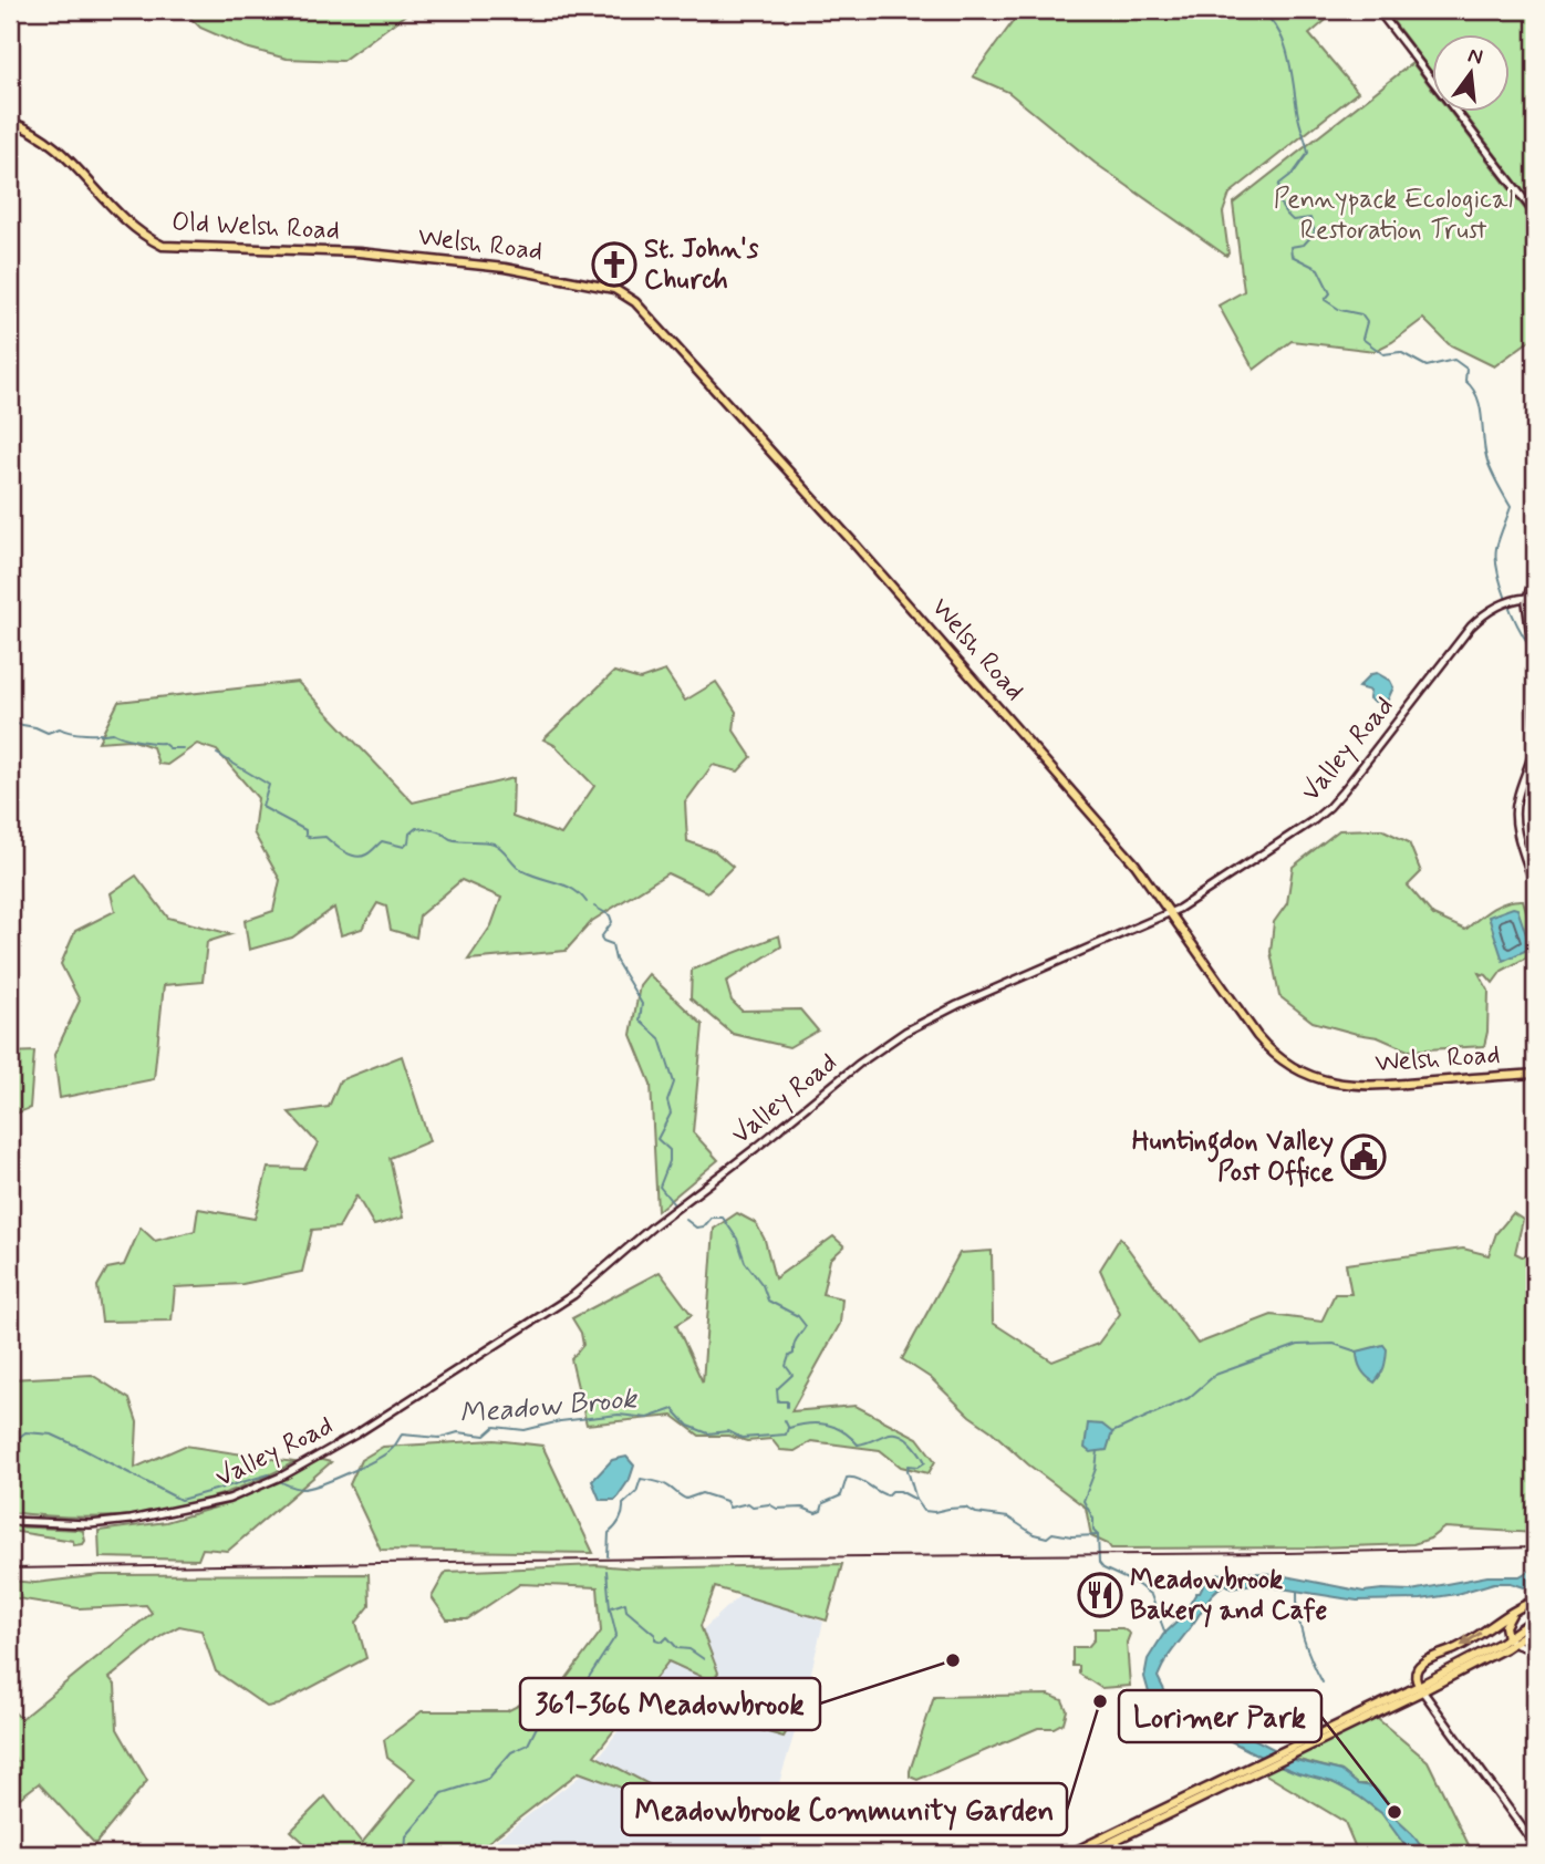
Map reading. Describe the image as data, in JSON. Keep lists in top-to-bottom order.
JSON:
{
  "streets": {
    "main road": ["Old Welsh Road", "Welsh Road", "Valley Road"]
  },
  "crossings": [
    ["Old Welsh Road", "Welsh Road"],
    ["Welsh Road", "Valley Road"]
  ],
  "water": ["Meadow Brook"],
  "parks": ["Pennypack Ecological Restoration Trust"],
  "places": {
    "church": ["St. John's Church"],
    "public building": ["Huntingdon Valley Post Office"],
    "restaurant": ["Meadowbrook Bakery and Cafe"],
    "other": ["361-366 Meadowbrook", "Meadowbrook Community Garden", "Lorimer Park"]
  },
  "north": "top"
}
